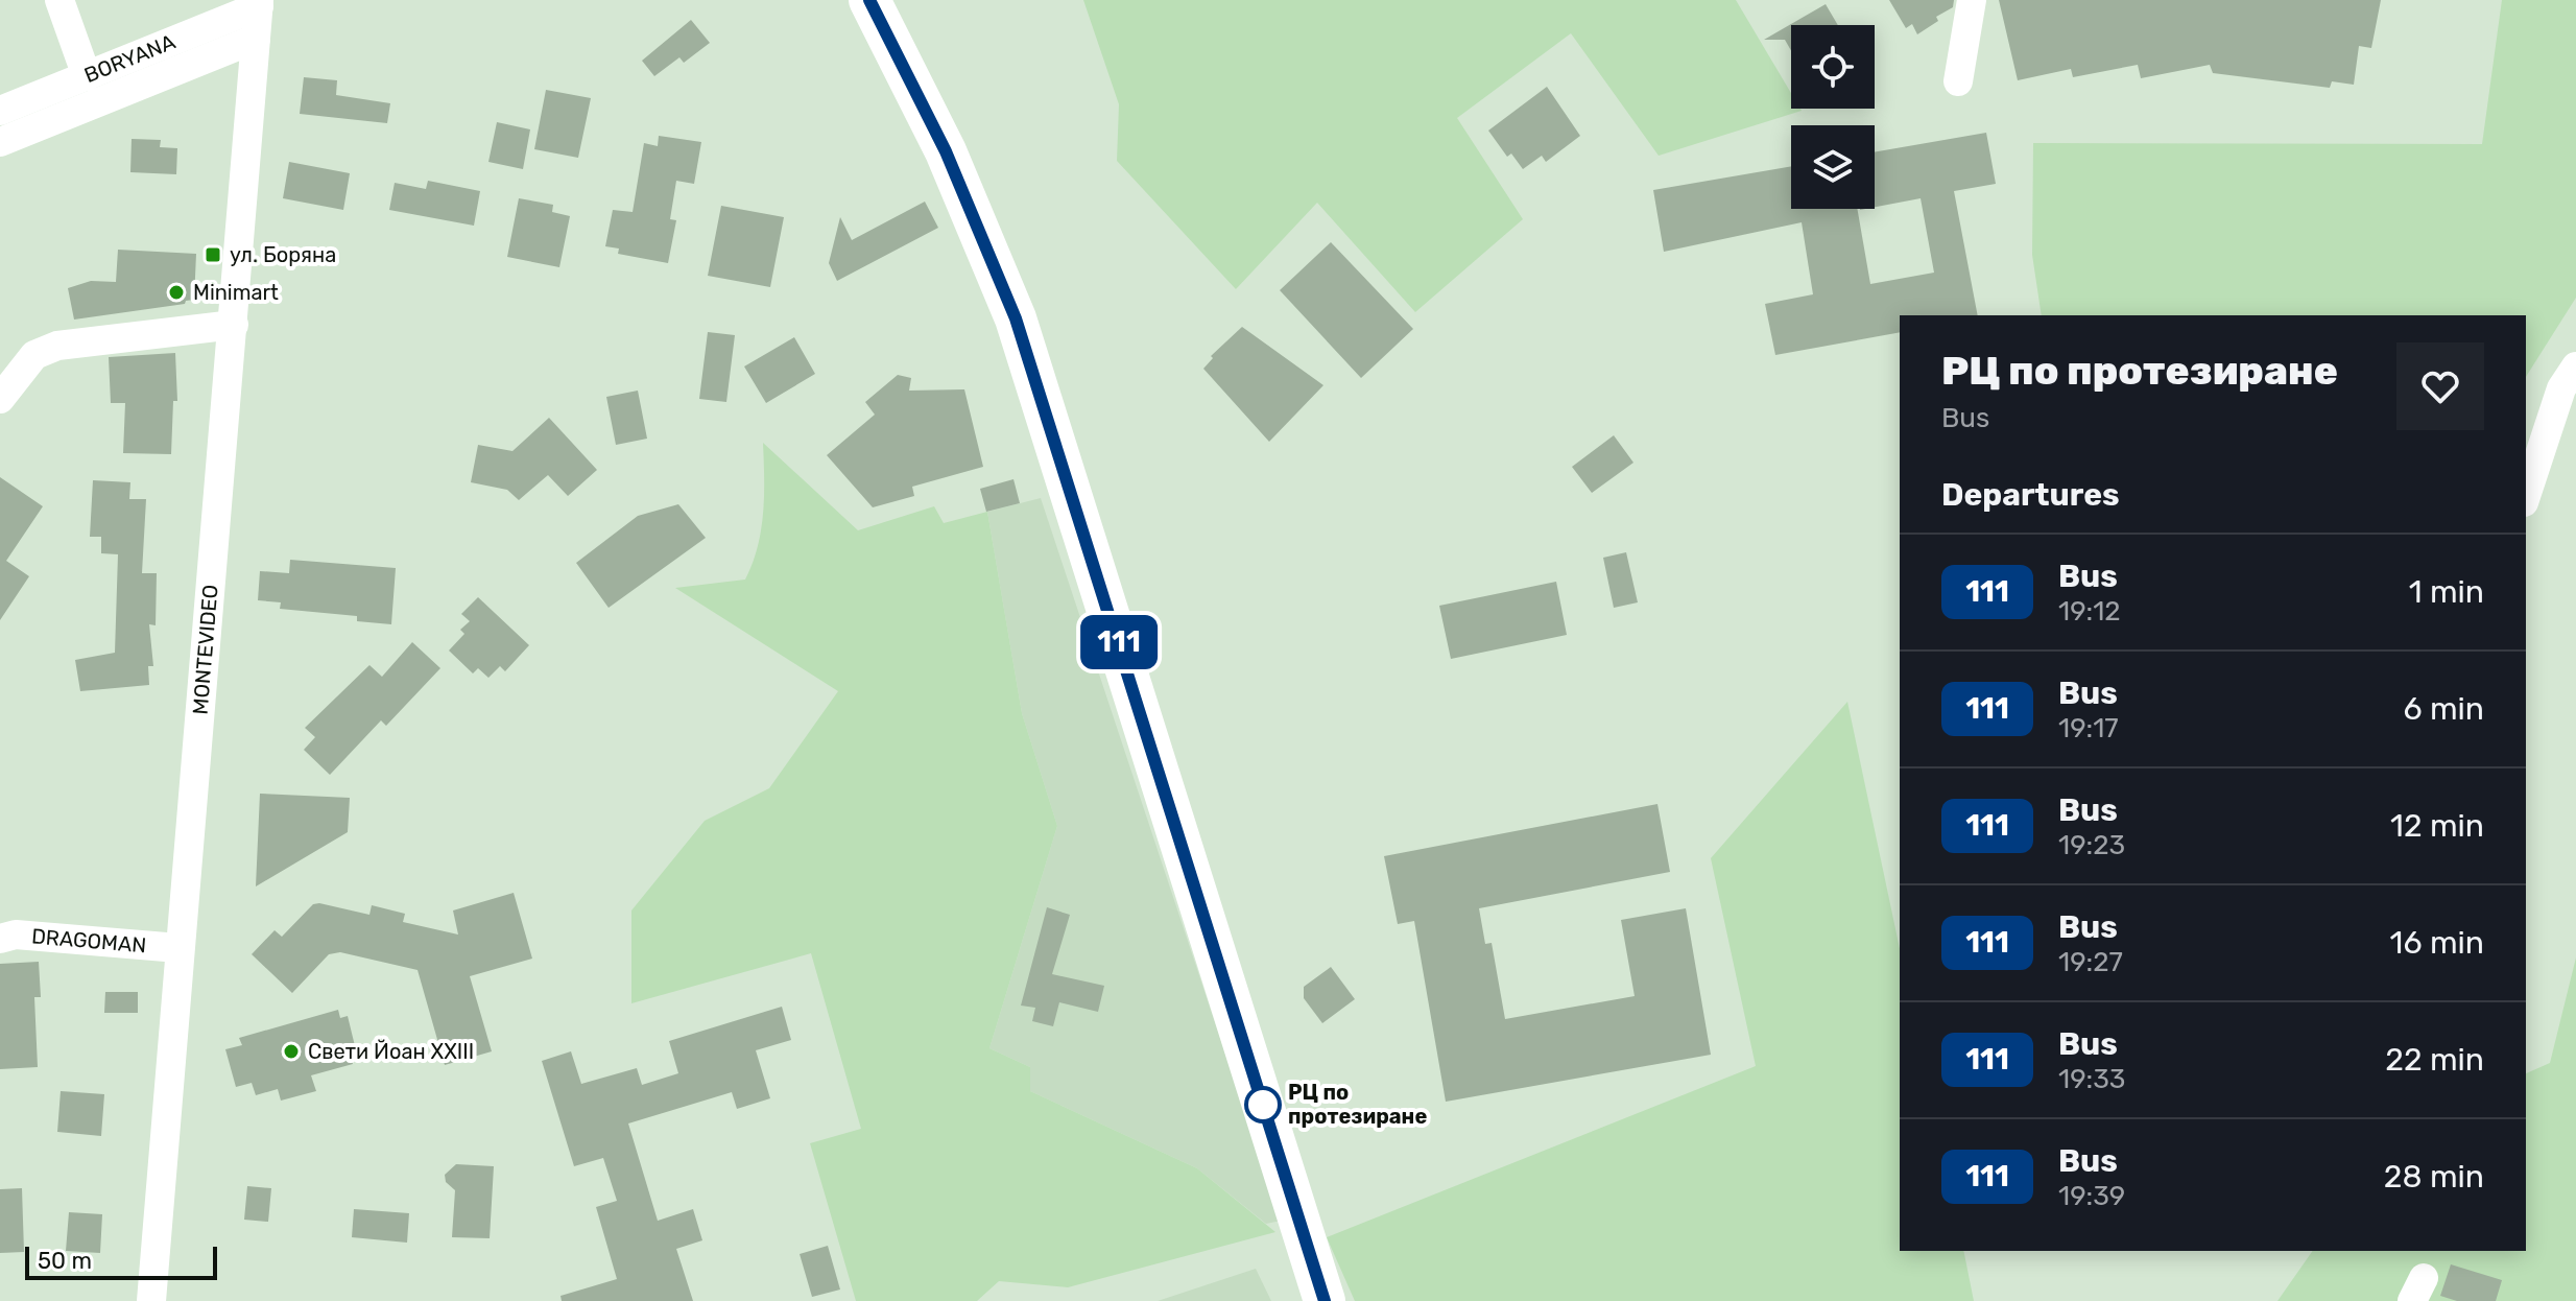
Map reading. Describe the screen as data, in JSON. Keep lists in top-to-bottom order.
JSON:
{
  "streets": {
    "street": ["BORYANA", "MONTEVIDEO", "DRAGOMAN"]
  },
  "crossings": [
    ["BORYANA", "MONTEVIDEO"],
    ["MONTEVIDEO", "DRAGOMAN"]
  ],
  "places": {
    "transit": ["ул. Боряна"],
    "other": ["Minimart", "Свети Йоан XXIII", "РЦ по протезиране"]
  },
  "lines": ["bus line 111"],
  "scale_bar": "50 m",
  "page": {
    "on_map": "111",
    "heading": [
      ["РЦ по протезиране", "Bus"],
      "Departures"
    ],
    "list": [
      {
        "mark": "111",
        "name": "Bus",
        "note": "19:12",
        "value": "1 min"
      },
      {
        "mark": "111",
        "name": "Bus",
        "note": "19:17",
        "value": "6 min"
      },
      {
        "mark": "111",
        "name": "Bus",
        "note": "19:23",
        "value": "12 min"
      },
      {
        "mark": "111",
        "name": "Bus",
        "note": "19:27",
        "value": "16 min"
      },
      {
        "mark": "111",
        "name": "Bus",
        "note": "19:33",
        "value": "22 min"
      },
      {
        "mark": "111",
        "name": "Bus",
        "note": "19:39",
        "value": "28 min"
      }
    ],
    "scale": "50 m"
  }
}
